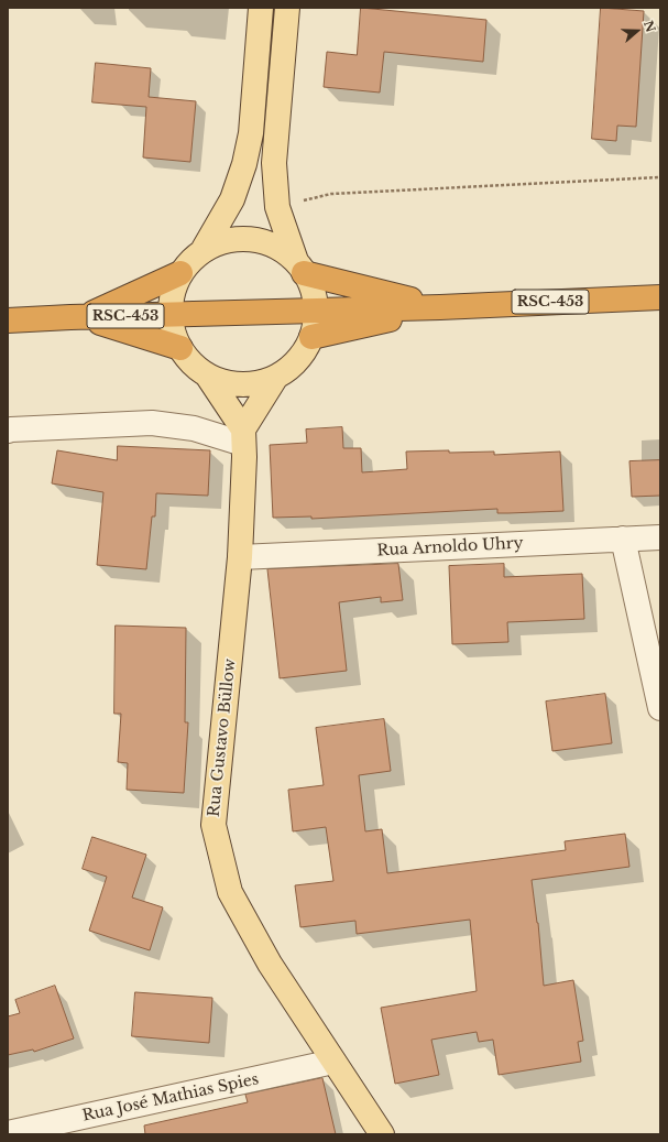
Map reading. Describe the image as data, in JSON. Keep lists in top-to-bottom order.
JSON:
{
  "streets": {
    "highway": ["RSC-453"],
    "main road": ["Rua Gustavo Büllow"],
    "street": ["Rua Arnoldo Uhry", "Rua José Mathias Spies"]
  },
  "crossings": [
    ["Rua Arnoldo Uhry", "Rua Gustavo Büllow"],
    ["Rua Gustavo Büllow", "Rua José Mathias Spies"]
  ],
  "north": "right"
}
